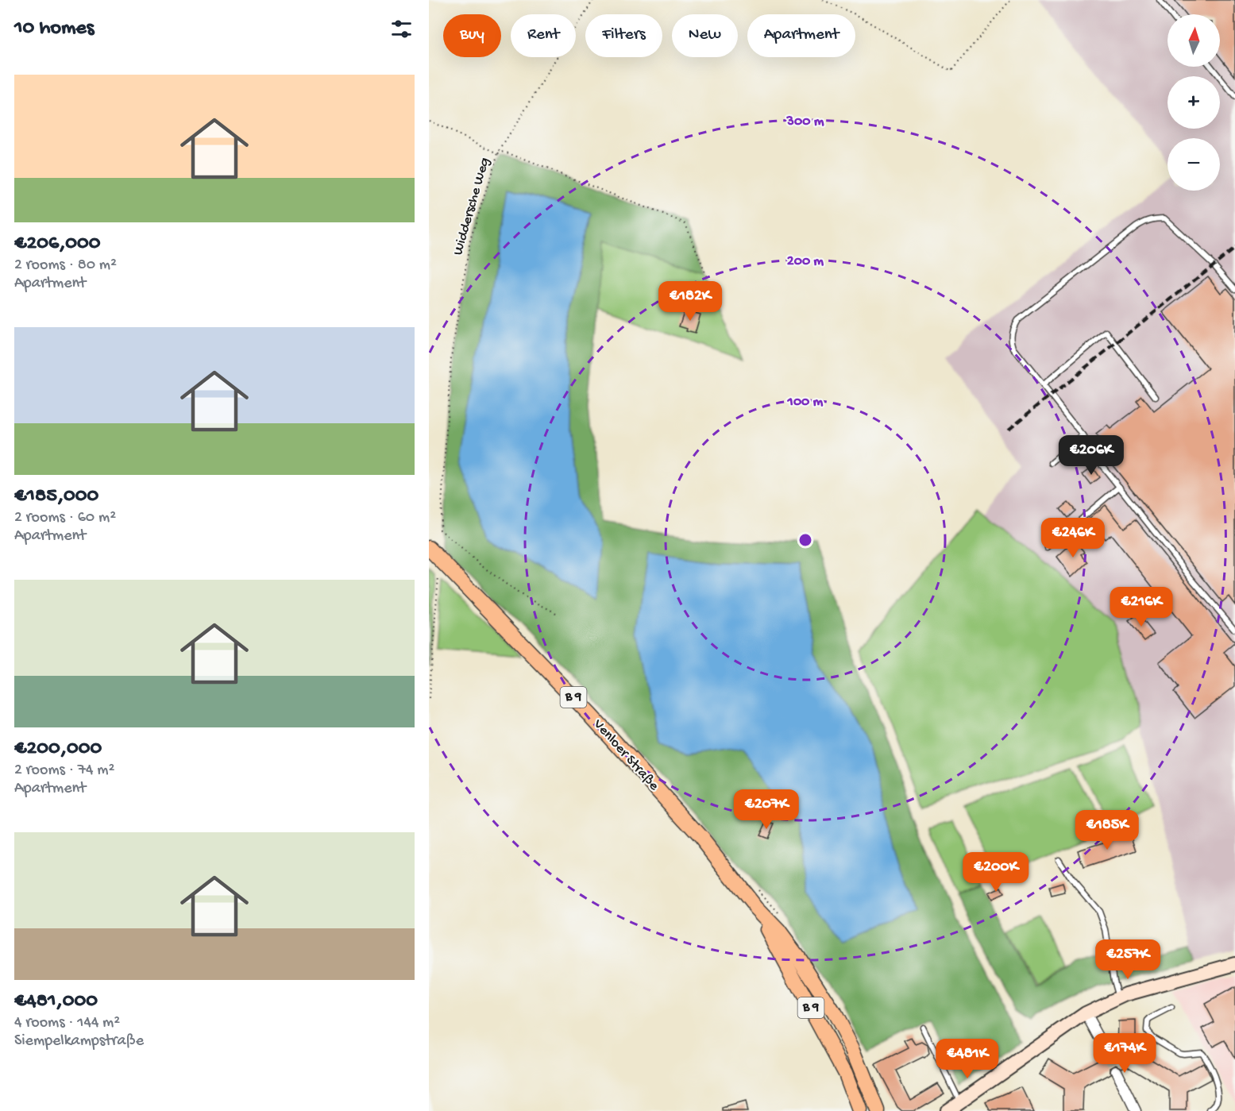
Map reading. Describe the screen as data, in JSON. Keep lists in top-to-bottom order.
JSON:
{
  "streets": {
    "main road": ["B 9", "Venloer Straße"],
    "path": ["Widdersche Weg"]
  },
  "north": "top",
  "page": {
    "heading": "10 homes",
    "map_buttons": ["+", "−"],
    "chip": [
      "Buy",
      "Rent",
      "Filters",
      "New",
      "Apartment"
    ],
    "list": [
      {
        "name": "€206,000",
        "note": "2 rooms · 80 m² · Apartment"
      },
      {
        "name": "€185,000",
        "note": "2 rooms · 60 m² · Apartment"
      },
      {
        "name": "€200,000",
        "note": "2 rooms · 74 m² · Apartment"
      },
      {
        "name": "€481,000",
        "note": "4 rooms · 144 m² · Siempelkampstraße"
      }
    ],
    "price": [
      "€182K",
      "€206K",
      "€246K",
      "€216K",
      "€207K",
      "€185K",
      "€200K",
      "€257K",
      "€174K",
      "€481K"
    ]
  },
  "rings": ["300 m", "200 m", "100 m"]
}
